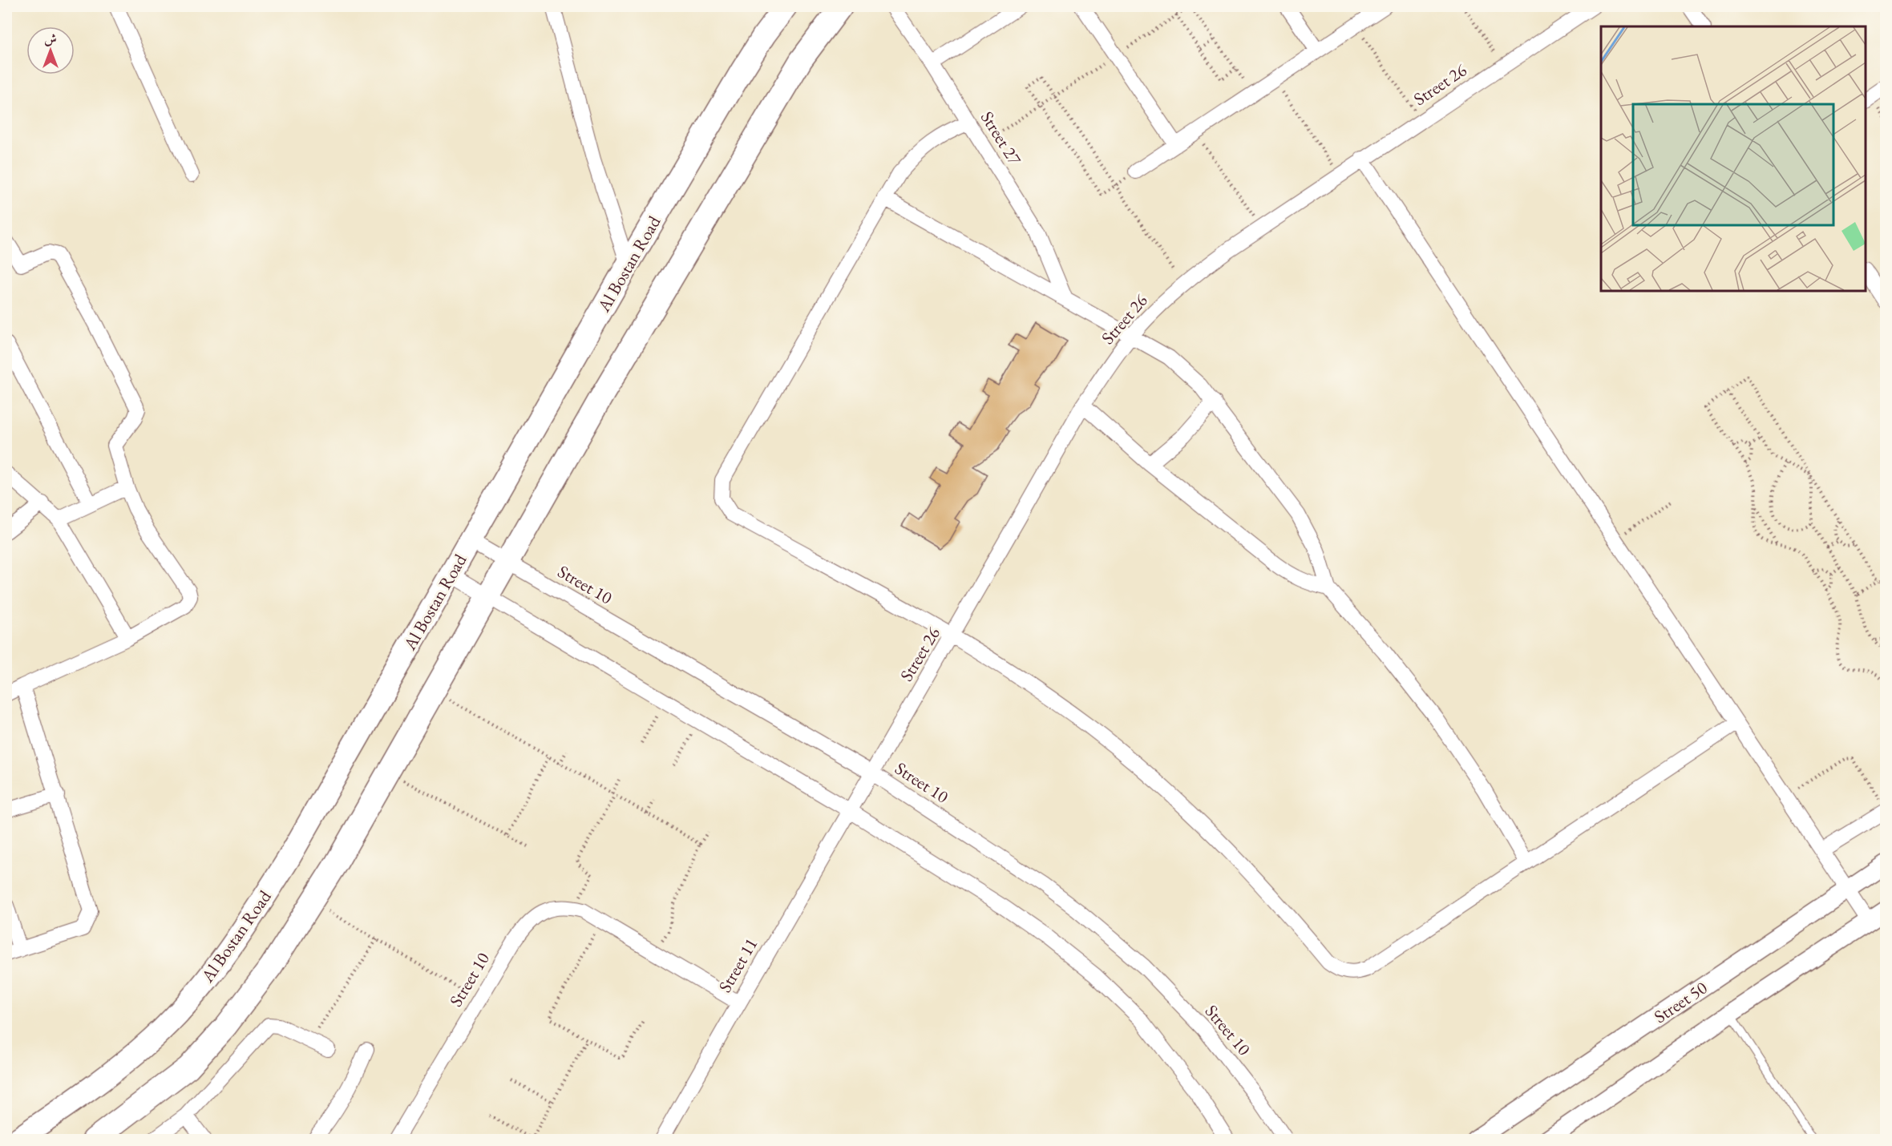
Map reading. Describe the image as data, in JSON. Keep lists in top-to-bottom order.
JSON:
{
  "streets": {
    "main road": ["Al Bostan Road"],
    "street": [
      "Street 26",
      "Street 27",
      "Street 10",
      "Street 11",
      "Street 50"
    ]
  },
  "crossings": [
    ["Street 26", "Street 10"],
    ["Street 26", "Street 11"],
    ["Al Bostan Road", "Street 10"],
    ["Street 10", "Street 11"]
  ],
  "north": "top"
}
